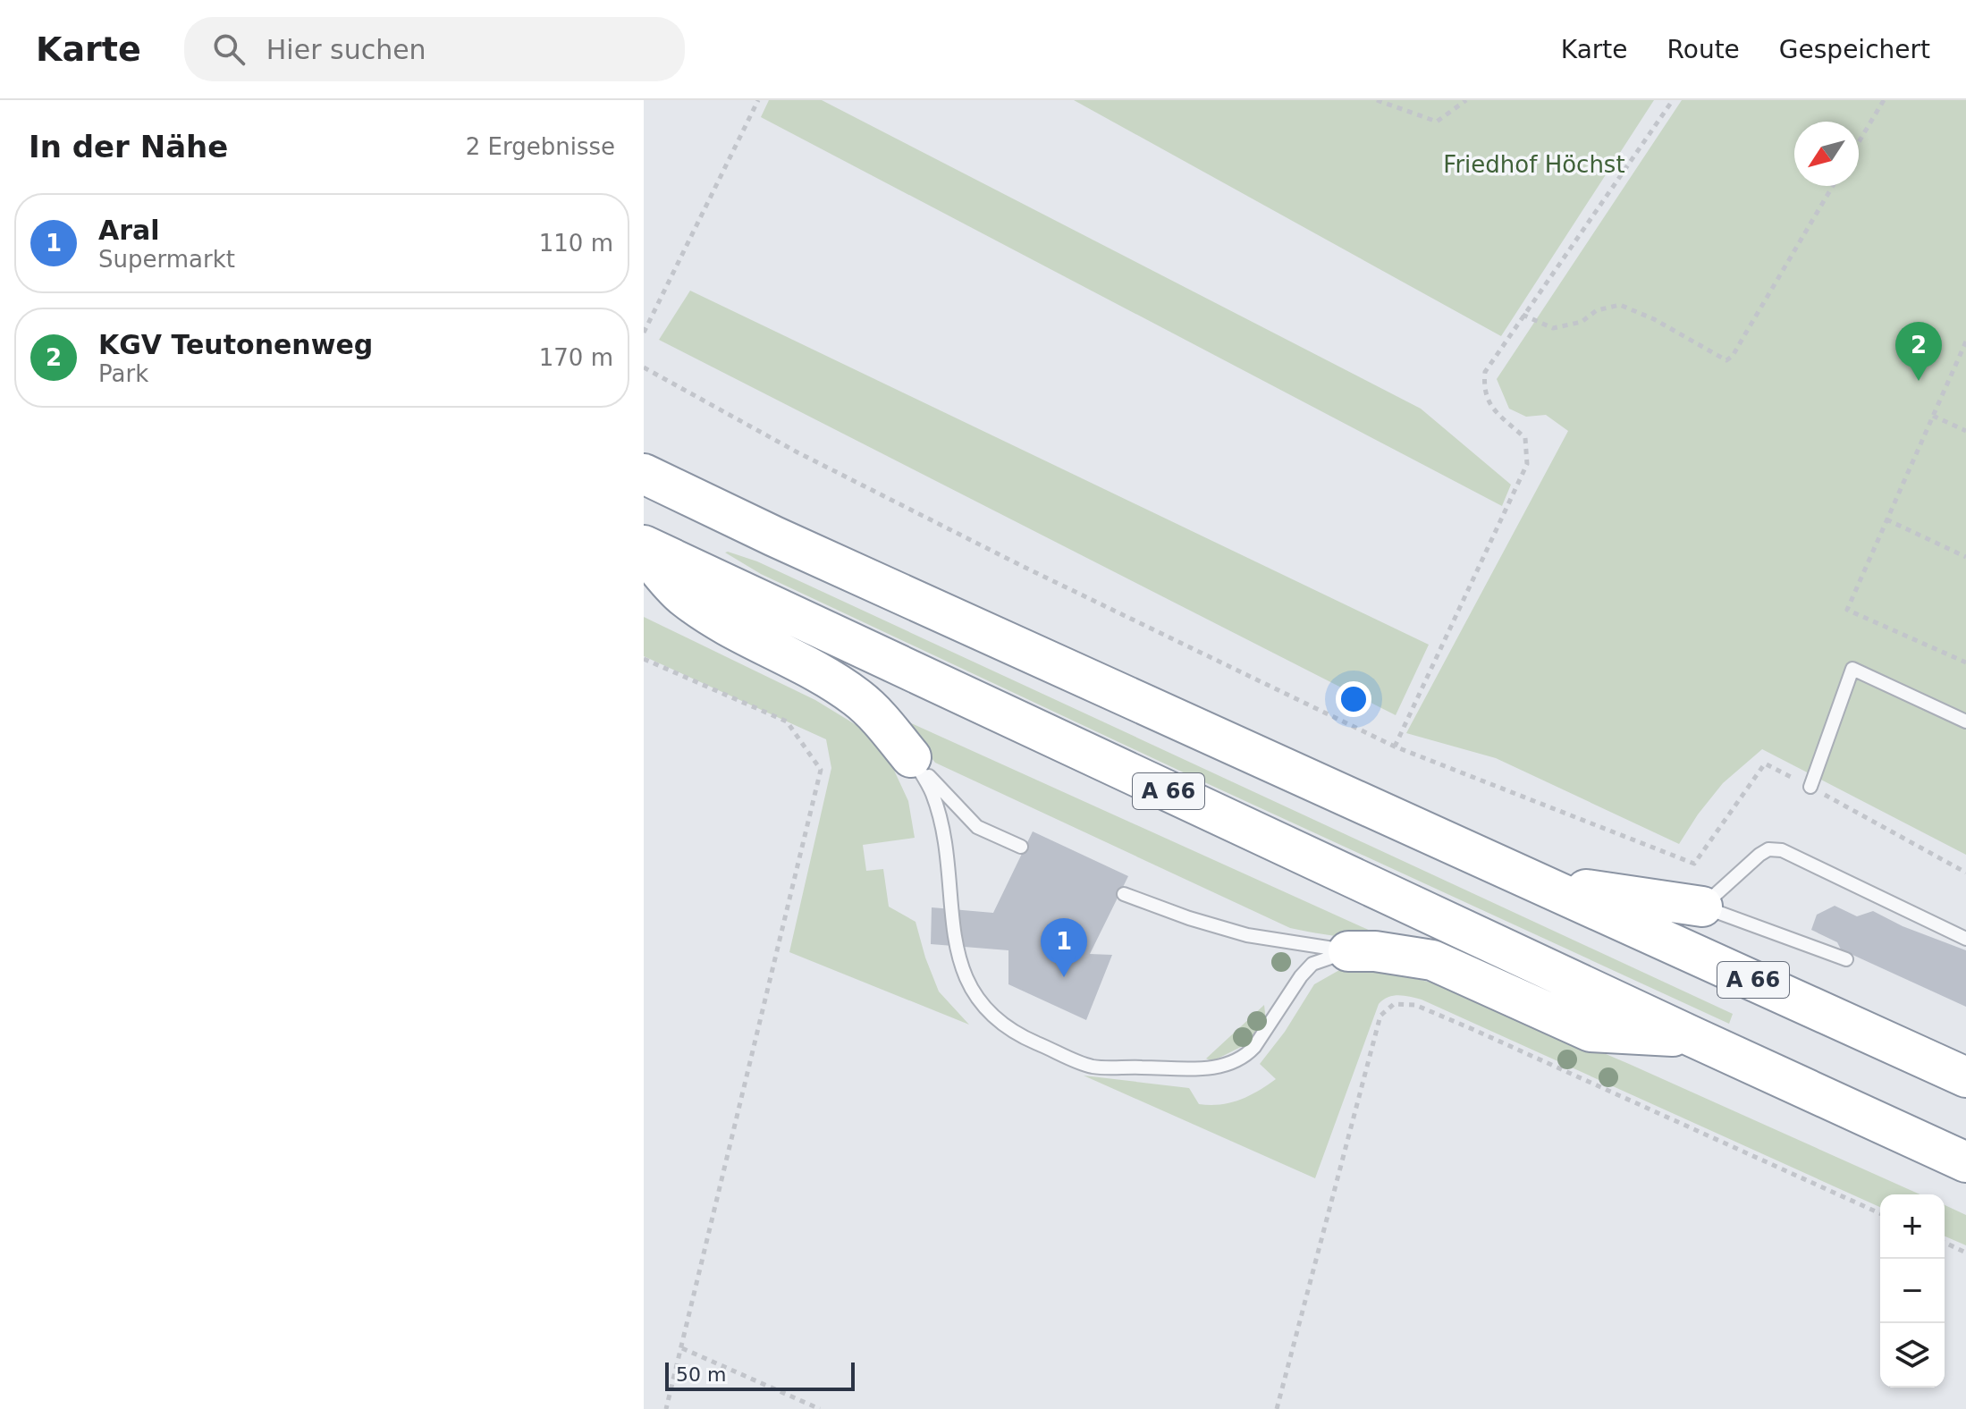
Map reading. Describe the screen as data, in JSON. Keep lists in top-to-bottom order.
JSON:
{
  "streets": {
    "highway": ["A 66"]
  },
  "parks": ["Friedhof Höchst"],
  "scale_bar": "50 m",
  "north": "bottom left",
  "page": {
    "header": "Karte",
    "search": "Hier suchen",
    "nav": ["Karte", "Route", "Gespeichert"],
    "heading": ["In der Nähe", "2 Ergebnisse"],
    "list": [
      {
        "mark": "1",
        "name": "Aral",
        "note": "Supermarkt",
        "value": "110 m"
      },
      {
        "mark": "2",
        "name": "KGV Teutonenweg",
        "note": "Park",
        "value": "170 m"
      }
    ],
    "pins": ["2", "1"],
    "map_buttons": ["+", "−"],
    "scale": "50 m"
  }
}
